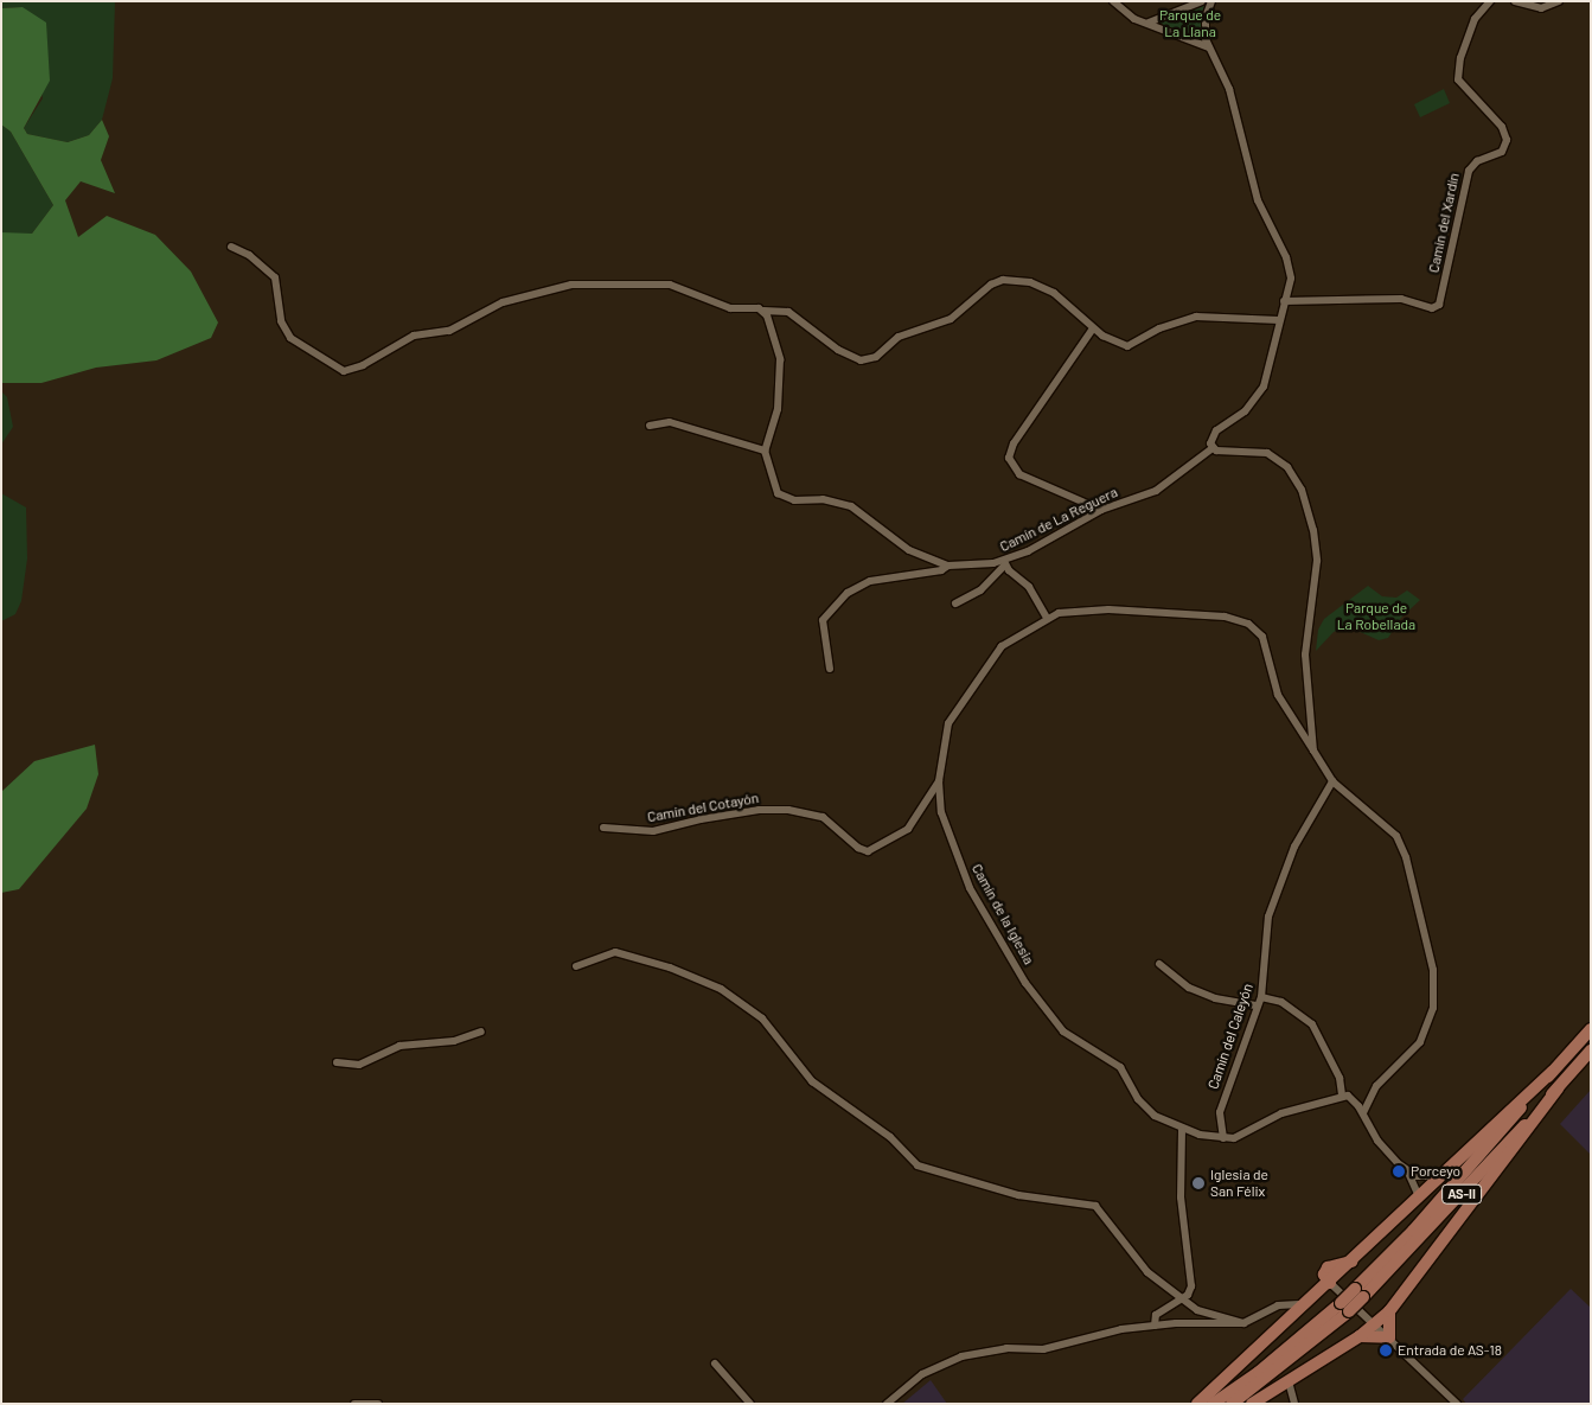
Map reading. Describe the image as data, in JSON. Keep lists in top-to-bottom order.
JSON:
{
  "streets": {
    "highway": ["AS-II"],
    "street": [
      "Camín del Xardín",
      "Camín de La Reguera",
      "Camín del Cotayón",
      "Camín de la Iglesia",
      "Camín del Caleyón"
    ]
  },
  "crossings": [
    ["Camín del Cotayón", "Camín de la Iglesia"],
    ["Camín de la Iglesia", "Camín del Caleyón"]
  ],
  "parks": ["Parque de La Llana", "Parque de La Robellada"],
  "places": ["Porceyo", "Iglesia de San Félix", "Entrada de AS-18"]
}
